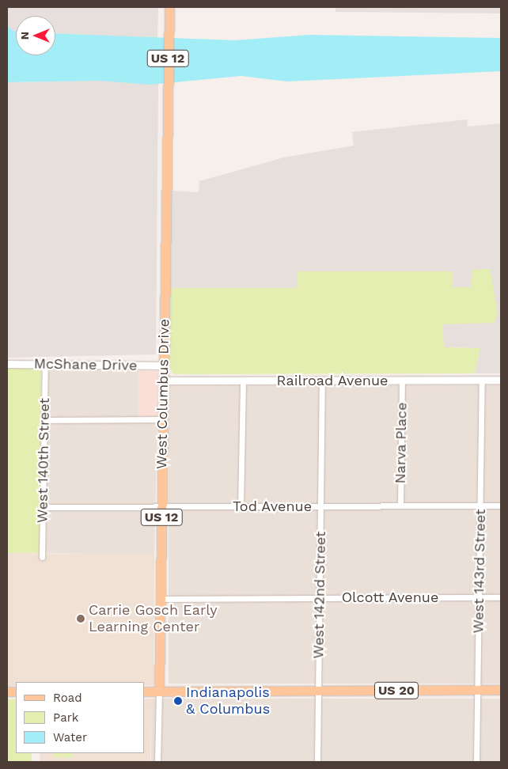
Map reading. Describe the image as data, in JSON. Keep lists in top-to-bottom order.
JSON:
{
  "streets": {
    "main road": ["US 12", "West Columbus Drive", "US 20"],
    "street": [
      "McShane Drive",
      "Railroad Avenue",
      "Narva Place",
      "West 140th Street",
      "Tod Avenue",
      "West 143rd Street",
      "West 142nd Street",
      "Olcott Avenue"
    ]
  },
  "crossings": [
    ["McShane Drive", "West Columbus Drive"],
    ["McShane Drive", "West 140th Street"],
    ["Railroad Avenue", "West Columbus Drive"],
    ["Railroad Avenue", "Narva Place"],
    ["Railroad Avenue", "West 143rd Street"],
    ["Railroad Avenue", "West 142nd Street"],
    ["West Columbus Drive", "Tod Avenue"],
    ["West Columbus Drive", "Olcott Avenue"],
    ["West Columbus Drive", "US 20"],
    ["Narva Place", "Tod Avenue"],
    ["West 140th Street", "Tod Avenue"],
    ["Tod Avenue", "West 143rd Street"],
    ["Tod Avenue", "West 142nd Street"],
    ["West 143rd Street", "Olcott Avenue"],
    ["West 143rd Street", "US 20"],
    ["West 142nd Street", "Olcott Avenue"],
    ["West 142nd Street", "US 20"]
  ],
  "places": ["Carrie Gosch Early Learning Center", "Indianapolis & Columbus"],
  "legend": ["Road", "Park", "Water"],
  "north": "left"
}
